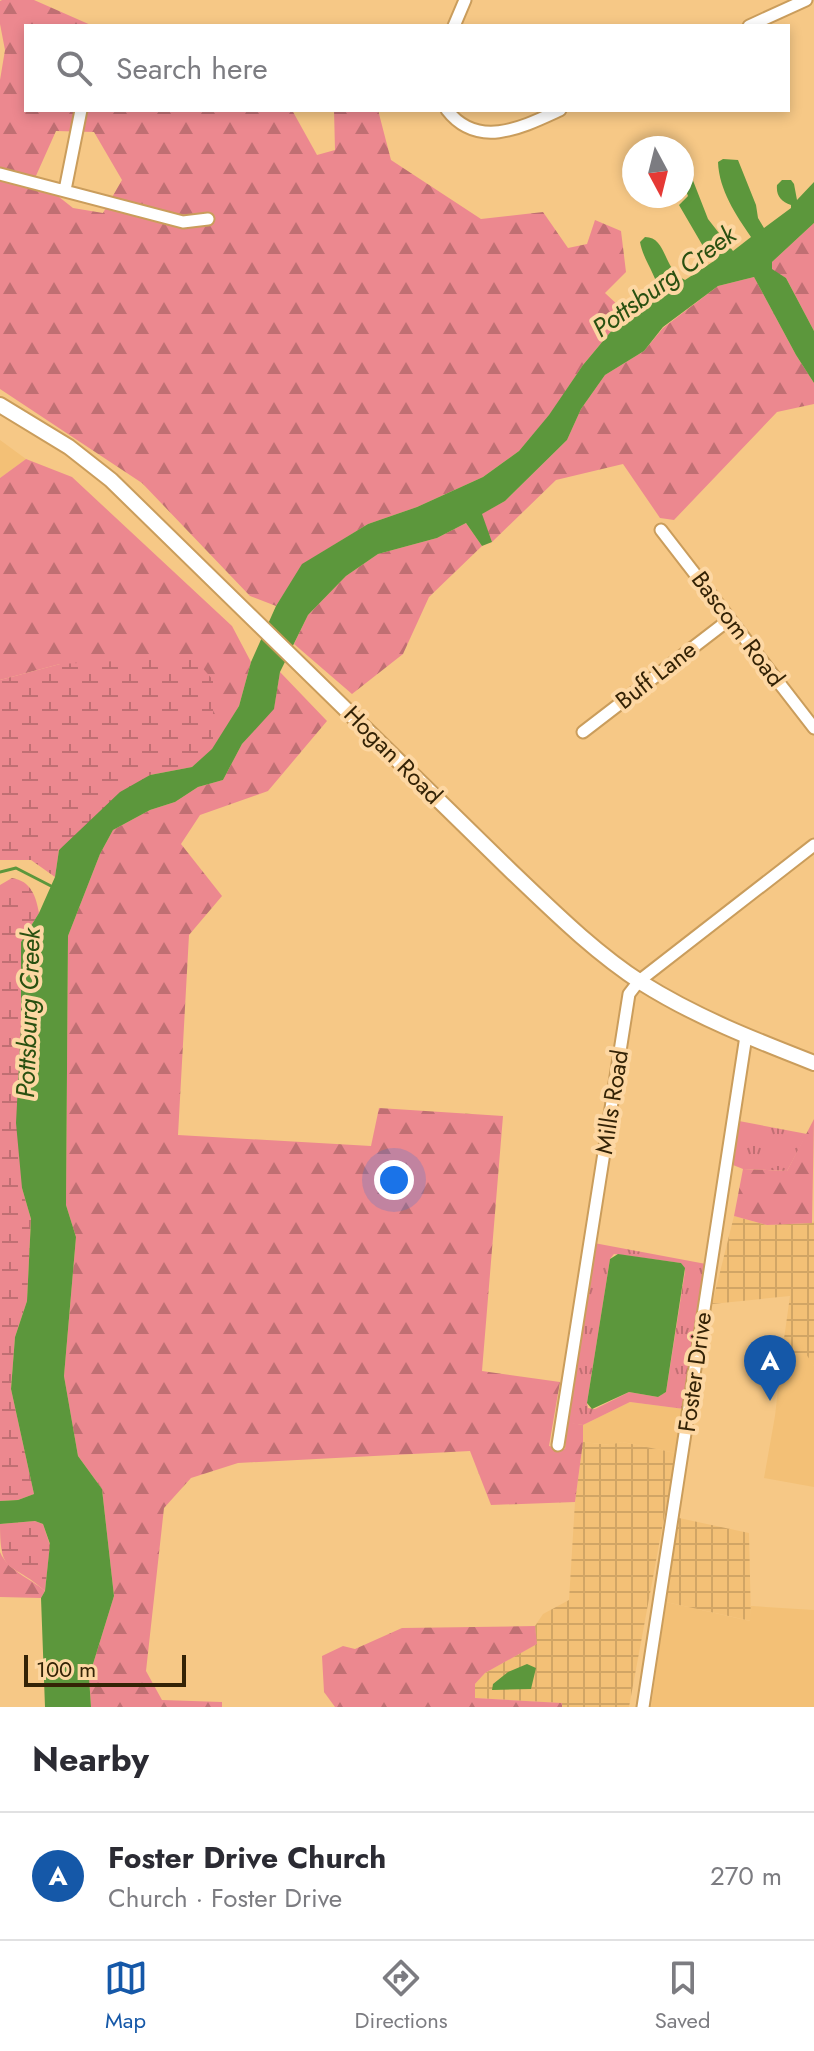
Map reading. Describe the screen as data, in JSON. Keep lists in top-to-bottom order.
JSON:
{
  "streets": {
    "main road": ["Hogan Road"],
    "street": [
      "Bascom Road",
      "Buff Lane",
      "Mills Road",
      "Foster Drive"
    ]
  },
  "crossings": [
    ["Bascom Road", "Buff Lane"],
    ["Hogan Road", "Mills Road"],
    ["Hogan Road", "Foster Drive"]
  ],
  "water": ["Pottsburg Creek"],
  "scale_bar": "100 m",
  "north": "bottom",
  "page": {
    "search": "Search here",
    "pins": "A",
    "scale": "100 m",
    "heading": "Nearby",
    "list": [
      {
        "mark": "A",
        "name": "Foster Drive Church",
        "note": "Church · Foster Drive",
        "value": "270 m"
      }
    ],
    "nav": ["Map", "Directions", "Saved"]
  }
}
